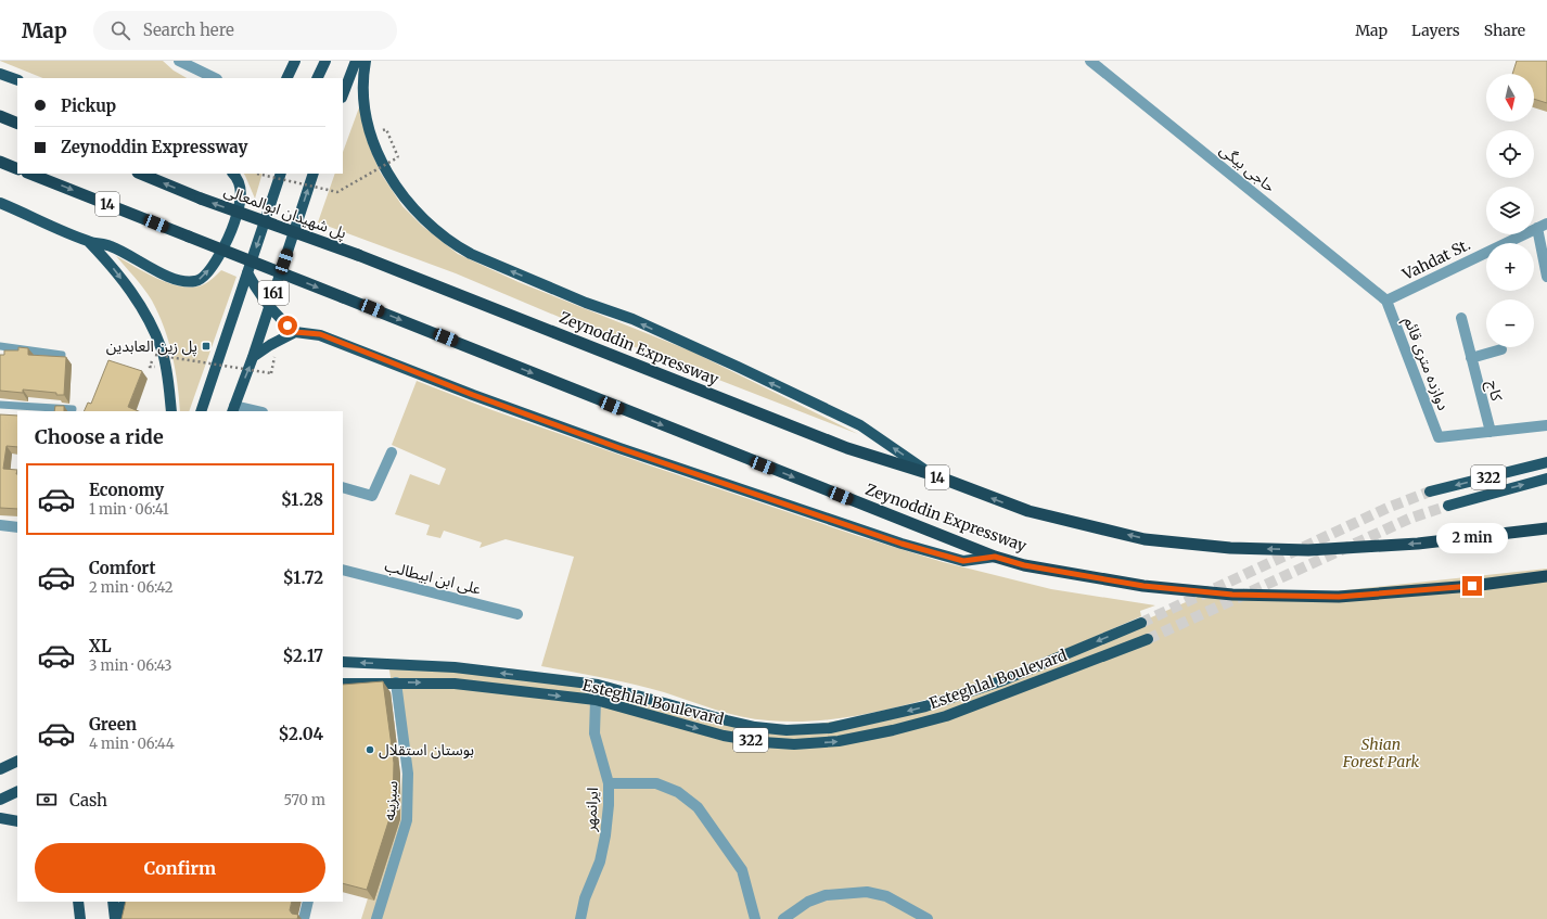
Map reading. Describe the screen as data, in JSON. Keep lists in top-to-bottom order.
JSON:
{
  "streets": {
    "highway": ["14", "پل شهیدان ابوالمعالی", "Zeynoddin Expressway"],
    "main road": ["161", "322", "Esteghlal Boulevard"],
    "street": [
      "حاجی بیگی",
      "Vahdat St.",
      "دوازده متری قائم",
      "کاج",
      "علی ابن ابیطالب",
      "سبزینه",
      "ایرانمهر"
    ]
  },
  "crossings": [
    ["حاجی بیگی", "Vahdat St."],
    ["حاجی بیگی", "دوازده متری قائم"],
    ["پل شهیدان ابوالمعالی", "Zeynoddin Expressway"],
    ["Vahdat St.", "دوازده متری قائم"],
    ["دوازده متری قائم", "کاج"],
    ["Esteghlal Boulevard", "سبزینه"],
    ["Esteghlal Boulevard", "ایرانمهر"]
  ],
  "one_way": ["پل شهیدان ابوالمعالی"],
  "parks": ["Shian Forest Park"],
  "places": {
    "transit": ["پل زین العابدین"],
    "other": ["بوستان استقلال"]
  },
  "north": "bottom",
  "page": {
    "header": "Map",
    "search": "Search here",
    "nav": ["Map", "Layers", "Share"],
    "map_buttons": ["+", "−"],
    "banner": ["Pickup", "Zeynoddin Expressway"],
    "heading": "Choose a ride",
    "list": [
      {
        "name": "Economy",
        "note": "1 min · 06:41",
        "value": "$1.28"
      },
      {
        "name": "Comfort",
        "note": "2 min · 06:42",
        "value": "$1.72"
      },
      {
        "name": "XL",
        "note": "3 min · 06:43",
        "value": "$2.17"
      },
      {
        "name": "Green",
        "note": "4 min · 06:44",
        "value": "$2.04"
      }
    ],
    "bubble": "2 min",
    "pay": ["Cash", "570 m"],
    "buttons": "Confirm"
  }
}
